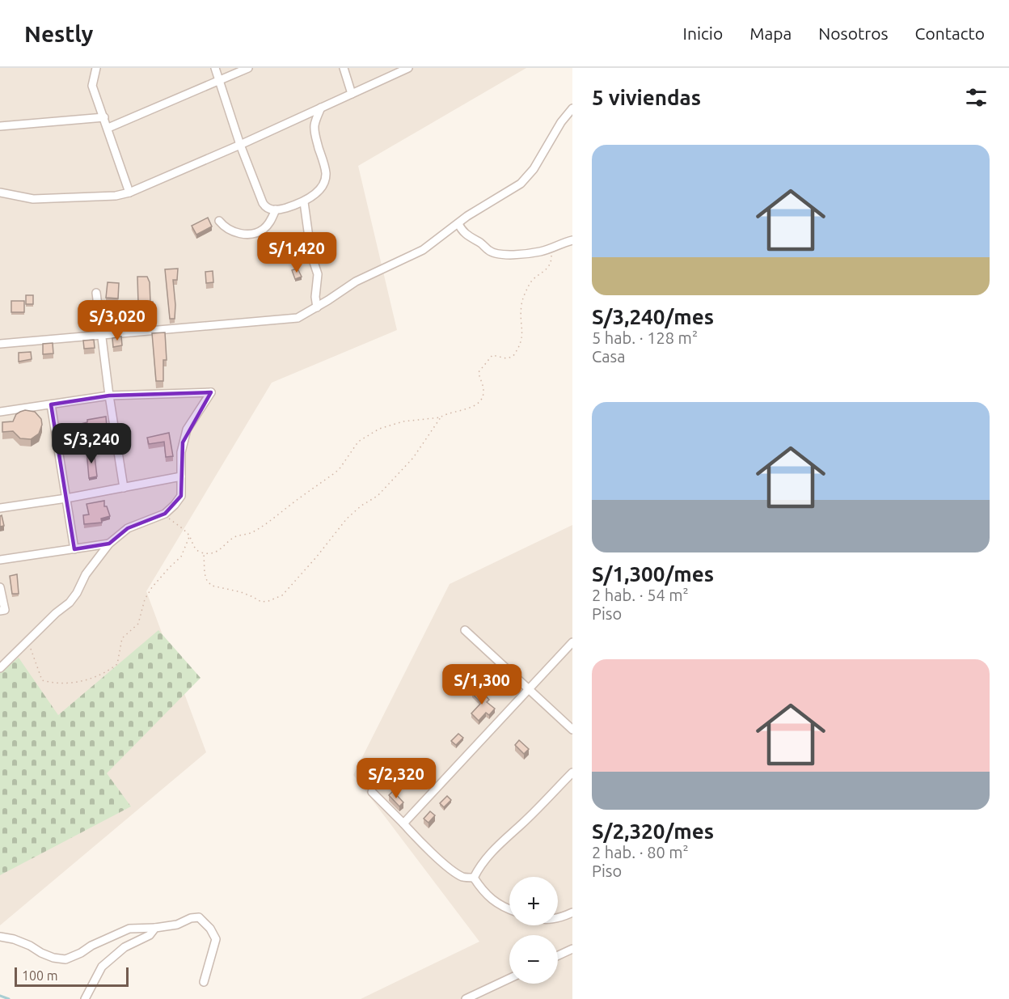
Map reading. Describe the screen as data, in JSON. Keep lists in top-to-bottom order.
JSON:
{
  "scale_bar": "100 m",
  "page": {
    "header": "Nestly",
    "nav": [
      "Inicio",
      "Mapa",
      "Nosotros",
      "Contacto"
    ],
    "heading": "5 viviendas",
    "list": [
      {
        "name": "S/3,240/mes",
        "note": "5 hab. · 128 m² · Casa"
      },
      {
        "name": "S/1,300/mes",
        "note": "2 hab. · 54 m² · Piso"
      },
      {
        "name": "S/2,320/mes",
        "note": "2 hab. · 80 m² · Piso"
      }
    ],
    "price": [
      "S/1,420",
      "S/3,020",
      "S/3,240",
      "S/1,300",
      "S/2,320"
    ],
    "map_buttons": ["+", "−"],
    "scale": "100 m"
  }
}
